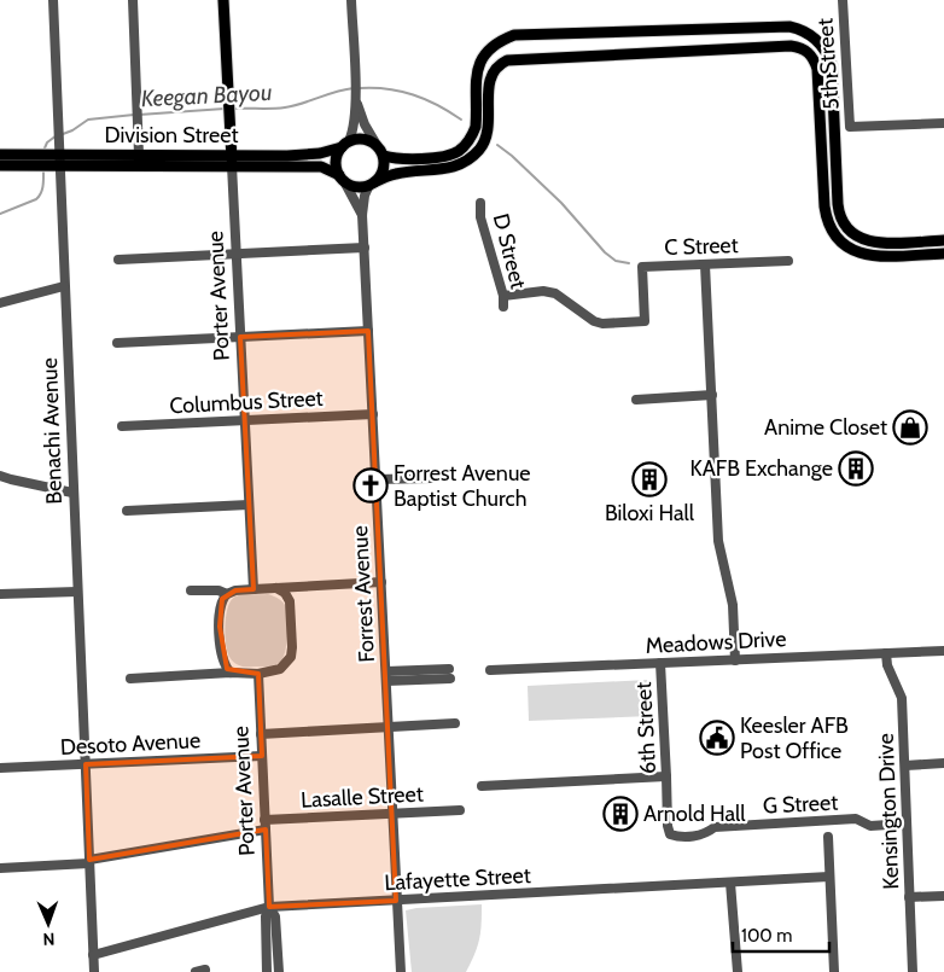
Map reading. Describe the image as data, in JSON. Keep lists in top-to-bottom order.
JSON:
{
  "streets": {
    "main road": ["Division Street", "Porter Avenue"],
    "street": [
      "5th Street",
      "C Street",
      "D Street",
      "Columbus Street",
      "Benachi Avenue",
      "Forrest Avenue",
      "Meadows Drive",
      "6th Street",
      "Desoto Avenue",
      "Lasalle Street",
      "G Street",
      "Kensington Drive",
      "Lafayette Street"
    ]
  },
  "crossings": [
    ["Division Street", "Porter Avenue"],
    ["Division Street", "Benachi Avenue"],
    ["Division Street", "Forrest Avenue"],
    ["C Street", "D Street"],
    ["Porter Avenue", "Columbus Street"],
    ["Porter Avenue", "Desoto Avenue"],
    ["Porter Avenue", "Lasalle Street"],
    ["Porter Avenue", "Lafayette Street"],
    ["Columbus Street", "Forrest Avenue"],
    ["Benachi Avenue", "Desoto Avenue"],
    ["Benachi Avenue", "Lasalle Street"],
    ["Benachi Avenue", "Lafayette Street"],
    ["Forrest Avenue", "Lasalle Street"],
    ["Forrest Avenue", "Lafayette Street"],
    ["Meadows Drive", "6th Street"],
    ["Meadows Drive", "Kensington Drive"],
    ["6th Street", "G Street"],
    ["G Street", "Kensington Drive"]
  ],
  "water": ["Keegan Bayou"],
  "places": {
    "shop": ["Anime Closet"],
    "building": ["KAFB Exchange", "Biloxi Hall", "Arnold Hall"],
    "church": ["Forrest Avenue Baptist Church"],
    "public building": ["Keesler AFB Post Office"]
  },
  "scale_bar": "100 m",
  "north": "bottom"
}
